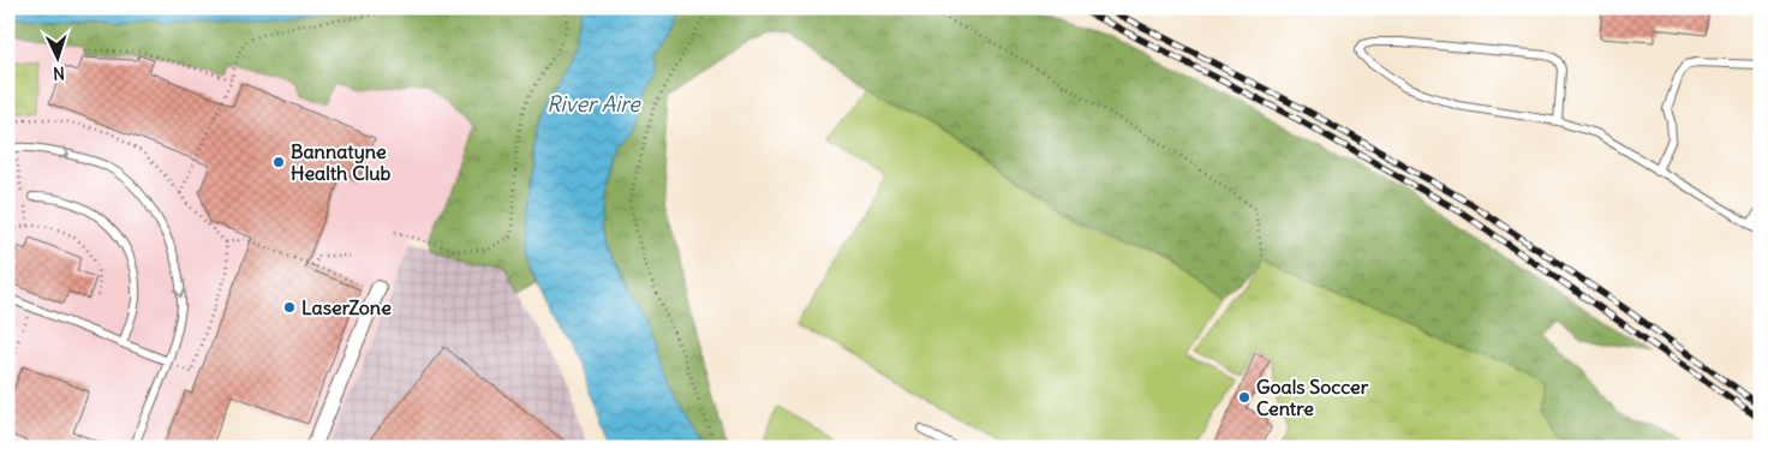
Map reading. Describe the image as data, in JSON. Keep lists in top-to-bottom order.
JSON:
{
  "water": ["River Aire"],
  "places": ["Bannatyne Health Club", "LaserZone", "Goals Soccer Centre"],
  "north": "bottom"
}
